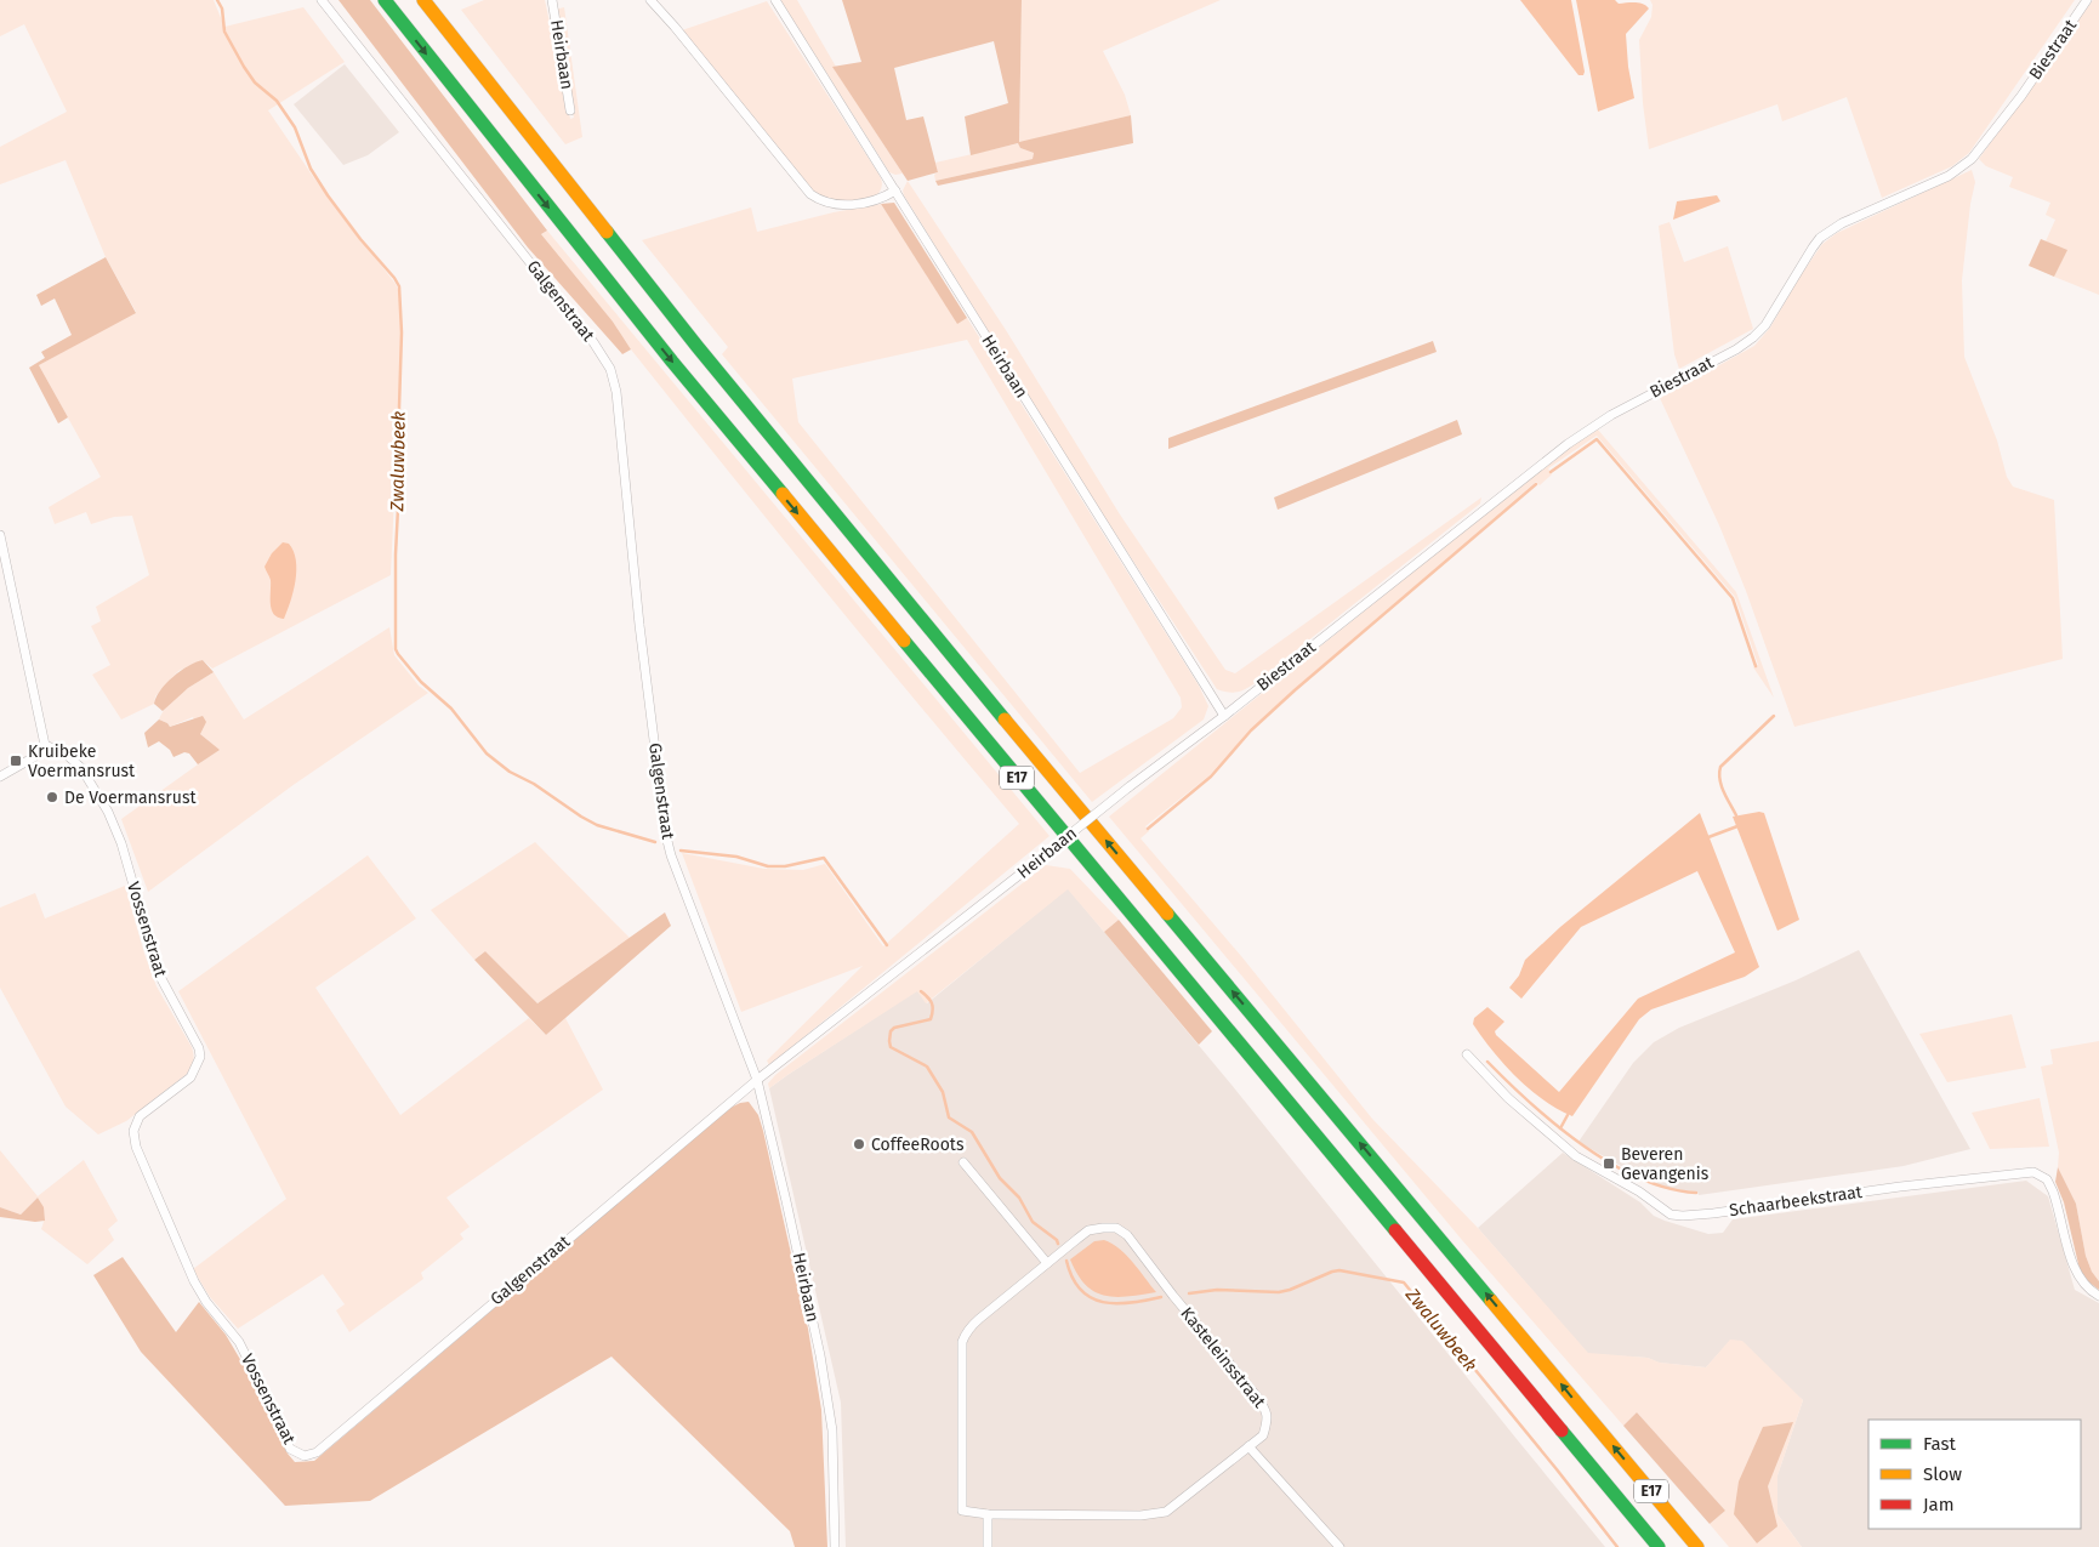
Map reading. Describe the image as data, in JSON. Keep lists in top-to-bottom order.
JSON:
{
  "streets": {
    "highway": ["E17"],
    "street": [
      "Biestraat",
      "Heirbaan",
      "Galgenstraat",
      "Vossenstraat",
      "Schaarbeekstraat",
      "Kasteleinsstraat"
    ]
  },
  "crossings": [
    ["Biestraat", "Heirbaan"],
    ["Heirbaan", "Galgenstraat"],
    ["Galgenstraat", "Vossenstraat"]
  ],
  "water": ["Zwaluwbeek"],
  "places": {
    "transit": ["Kruibeke Voermansrust", "Beveren Gevangenis"],
    "other": ["De Voermansrust", "CoffeeRoots"]
  },
  "legend": ["Fast", "Slow", "Jam"]
}
